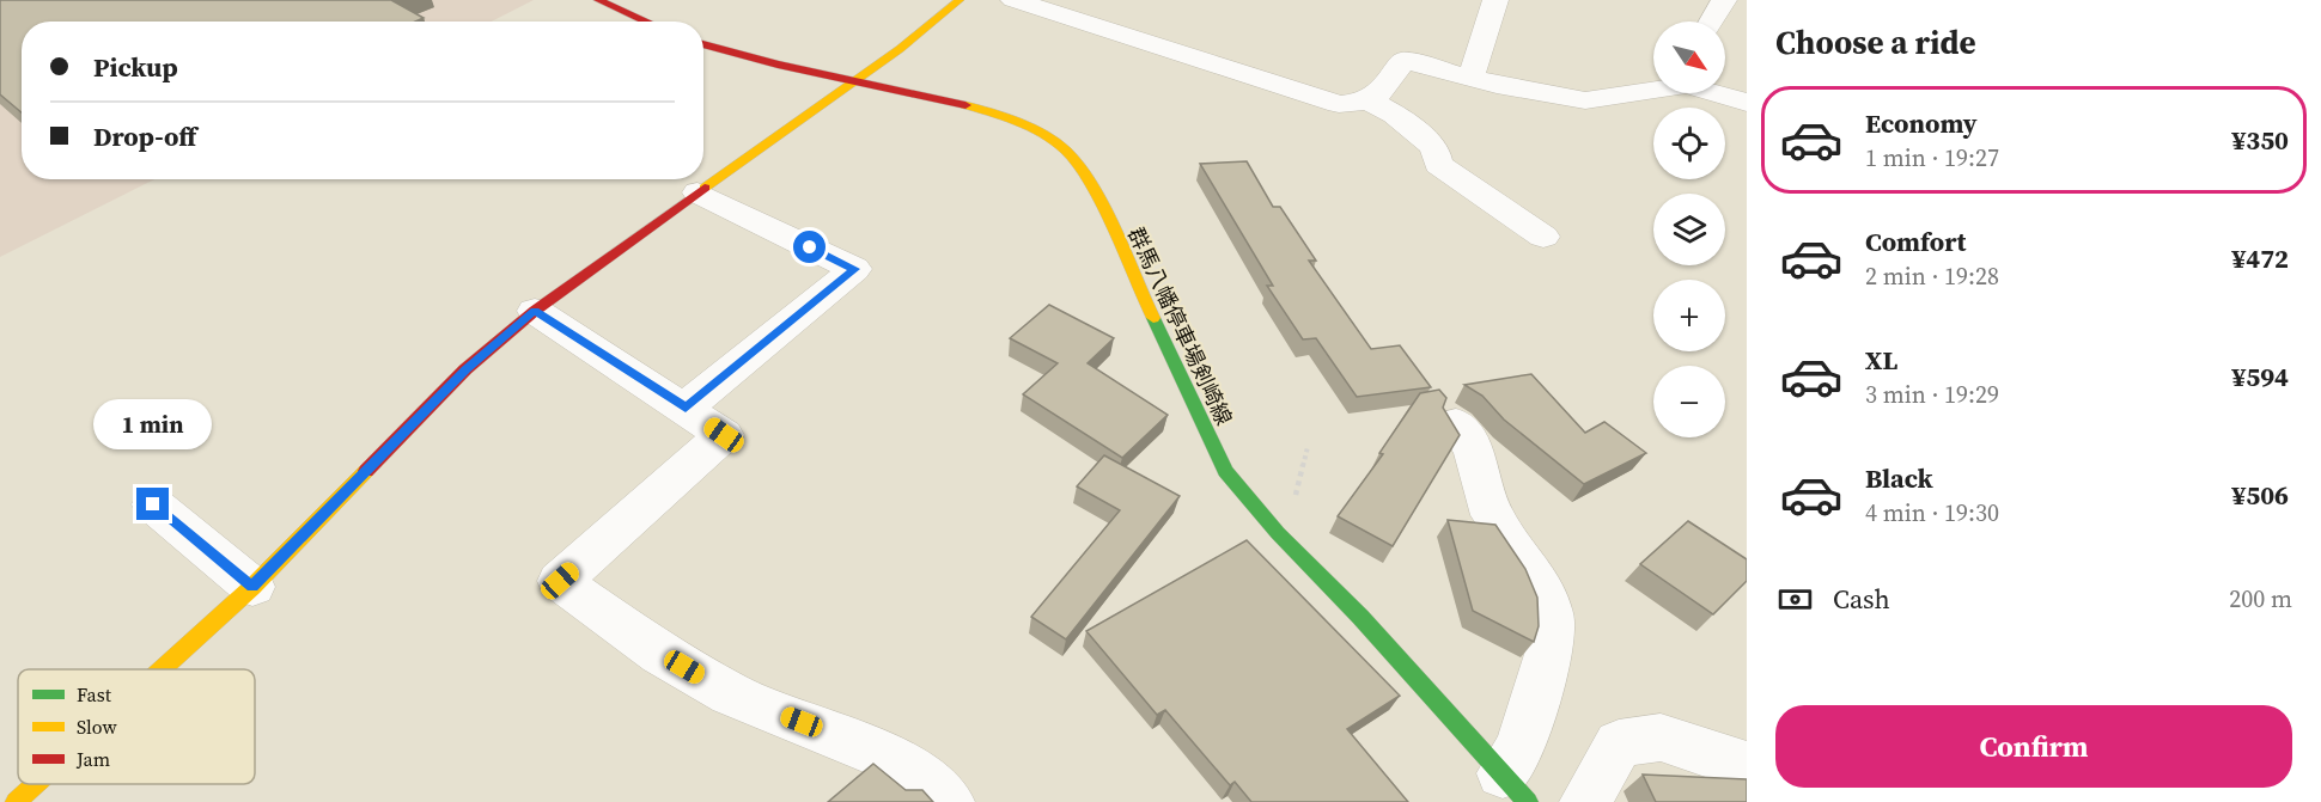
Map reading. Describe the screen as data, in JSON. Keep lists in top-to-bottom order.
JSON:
{
  "streets": {
    "main road": ["群馬八幡停車場剣崎線"]
  },
  "legend": ["Fast", "Slow", "Jam"],
  "north": "bottom right",
  "page": {
    "heading": "Choose a ride",
    "map_buttons": ["+", "−"],
    "banner": ["Pickup", "Drop-off"],
    "list": [
      {
        "name": "Economy",
        "note": "1 min · 19:27",
        "value": "¥350"
      },
      {
        "name": "Comfort",
        "note": "2 min · 19:28",
        "value": "¥472"
      },
      {
        "name": "XL",
        "note": "3 min · 19:29",
        "value": "¥594"
      },
      {
        "name": "Black",
        "note": "4 min · 19:30",
        "value": "¥506"
      }
    ],
    "bubble": "1 min",
    "pay": ["Cash", "200 m"],
    "buttons": "Confirm"
  }
}
